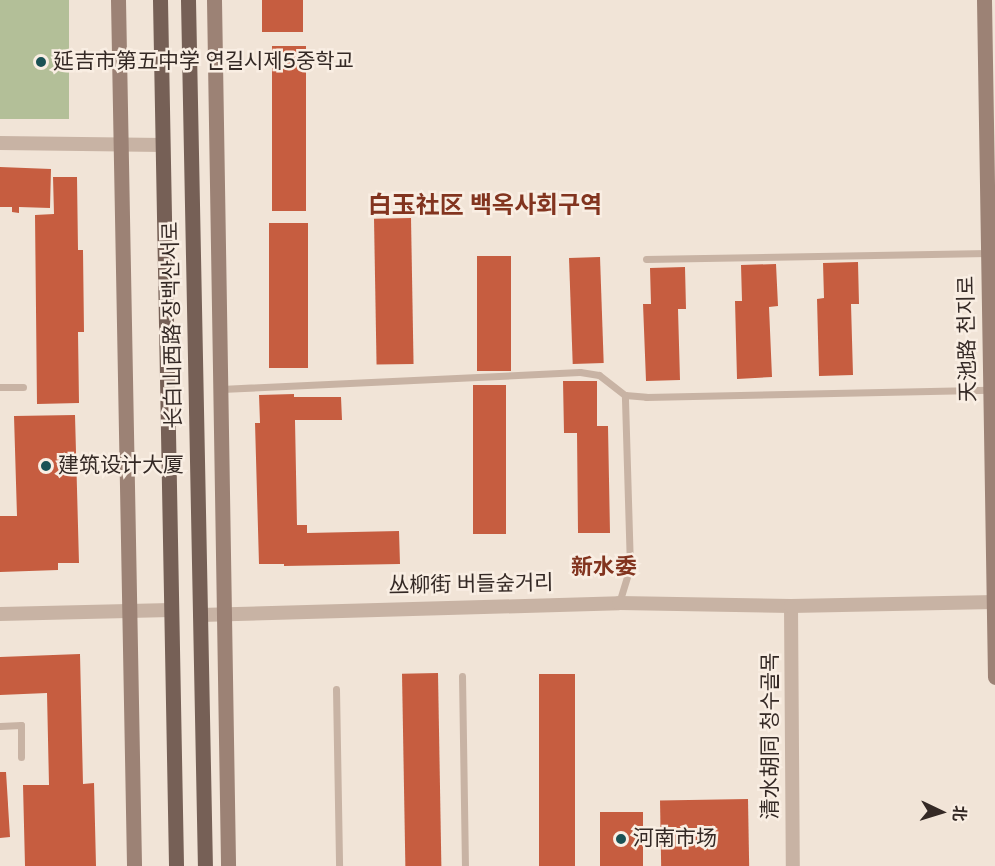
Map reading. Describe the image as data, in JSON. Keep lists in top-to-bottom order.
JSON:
{
  "streets": {
    "main road": ["长白山西路 장백산서로"],
    "street": ["天池路 천지로", "丛柳街 버들숲거리", "清水胡同 청수골목"]
  },
  "crossings": [
    ["长白山西路 장백산서로", "丛柳街 버들숲거리"],
    ["天池路 천지로", "丛柳街 버들숲거리"],
    ["丛柳街 버들숲거리", "清水胡同 청수골목"]
  ],
  "districts": ["白玉社区 백옥사회구역", "新水委"],
  "places": ["延吉市第五中学 연길시제5중학교", "建筑设计大厦", "河南市场"],
  "north": "right"
}
